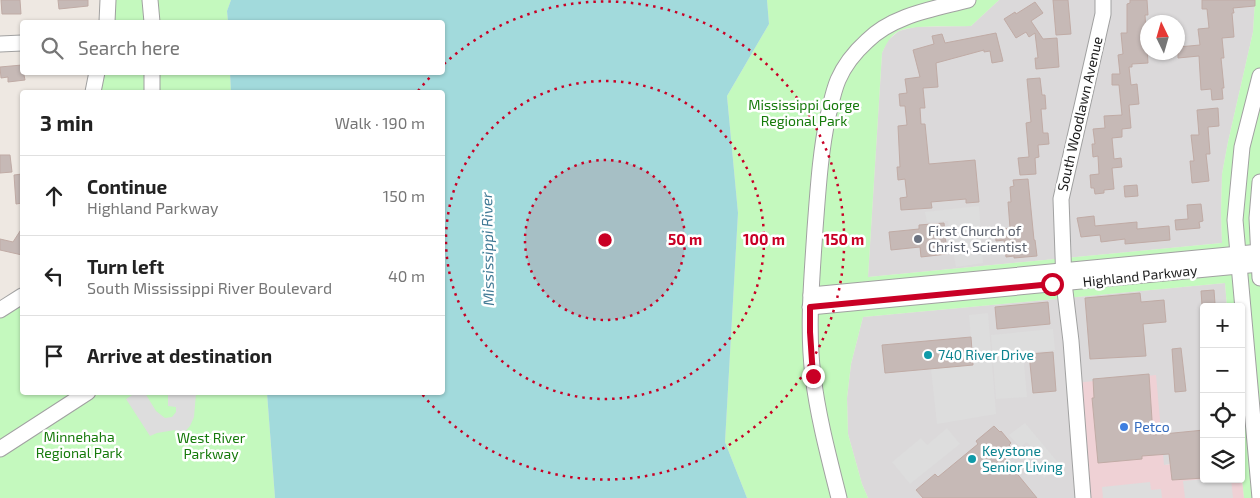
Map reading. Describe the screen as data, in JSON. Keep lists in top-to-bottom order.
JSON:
{
  "streets": {
    "street": ["South Woodlawn Avenue", "Highland Parkway"]
  },
  "crossings": [
    ["South Woodlawn Avenue", "Highland Parkway"]
  ],
  "water": ["Mississippi River"],
  "parks": ["Mississippi Gorge Regional Park", "Minnehaha Regional Park", "West River Parkway"],
  "places": [
    "First Church of Christ, Scientist",
    "740 River Drive",
    "Petco",
    "Keystone Senior Living"
  ],
  "north": "top",
  "page": {
    "search": "Search here",
    "heading": ["3 min", "Walk · 190 m"],
    "list": [
      ["Continue", "Highland Parkway", "150 m"],
      ["Turn left", "South Mississippi River Boulevard", "40 m"],
      "Arrive at destination"
    ],
    "map_buttons": ["+", "−"]
  },
  "rings": ["50 m", "100 m", "150 m"]
}
